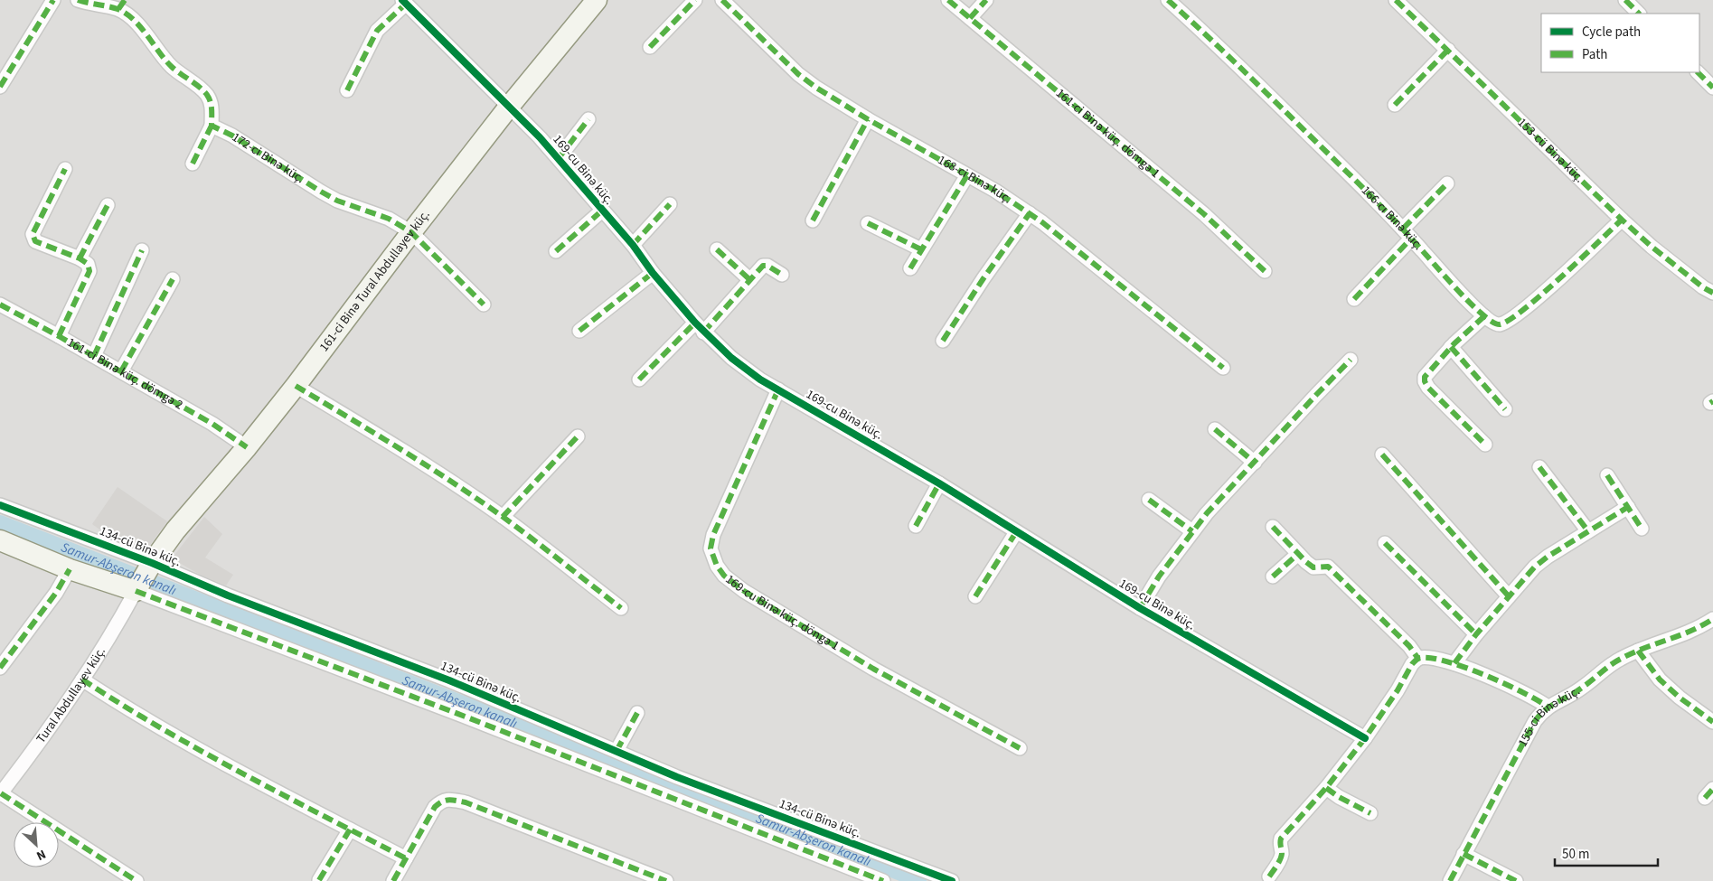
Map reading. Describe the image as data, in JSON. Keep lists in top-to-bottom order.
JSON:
{
  "streets": {
    "street": [
      "161-ci Binə küç. dömgə 1",
      "153-cü Binə küç.",
      "172-ci Binə küç.",
      "169-cu Binə küç.",
      "168-ci Binə küç.",
      "166-cı Binə küç.",
      "161-ci Binə Tural Abdullayev küç.",
      "161-ci Binə küç. dömgə 2",
      "134-cü Binə küç.",
      "169-cu Binə küç. döngə 1",
      "Tural Abdullayev küç.",
      "155-ci Binə küç."
    ]
  },
  "crossings": [
    ["153-cü Binə küç.", "166-cı Binə küç."],
    ["172-ci Binə küç.", "161-ci Binə Tural Abdullayev küç."],
    ["169-cu Binə küç.", "161-ci Binə Tural Abdullayev küç."],
    ["169-cu Binə küç.", "169-cu Binə küç. döngə 1"],
    ["161-ci Binə Tural Abdullayev küç.", "161-ci Binə küç. dömgə 2"],
    ["161-ci Binə Tural Abdullayev küç.", "134-cü Binə küç."],
    ["161-ci Binə Tural Abdullayev küç.", "Tural Abdullayev küç."]
  ],
  "water": ["Samur-Abşeron kanalı"],
  "legend": ["Cycle path", "Path"],
  "scale_bar": "50 m",
  "north": "bottom right"
}
